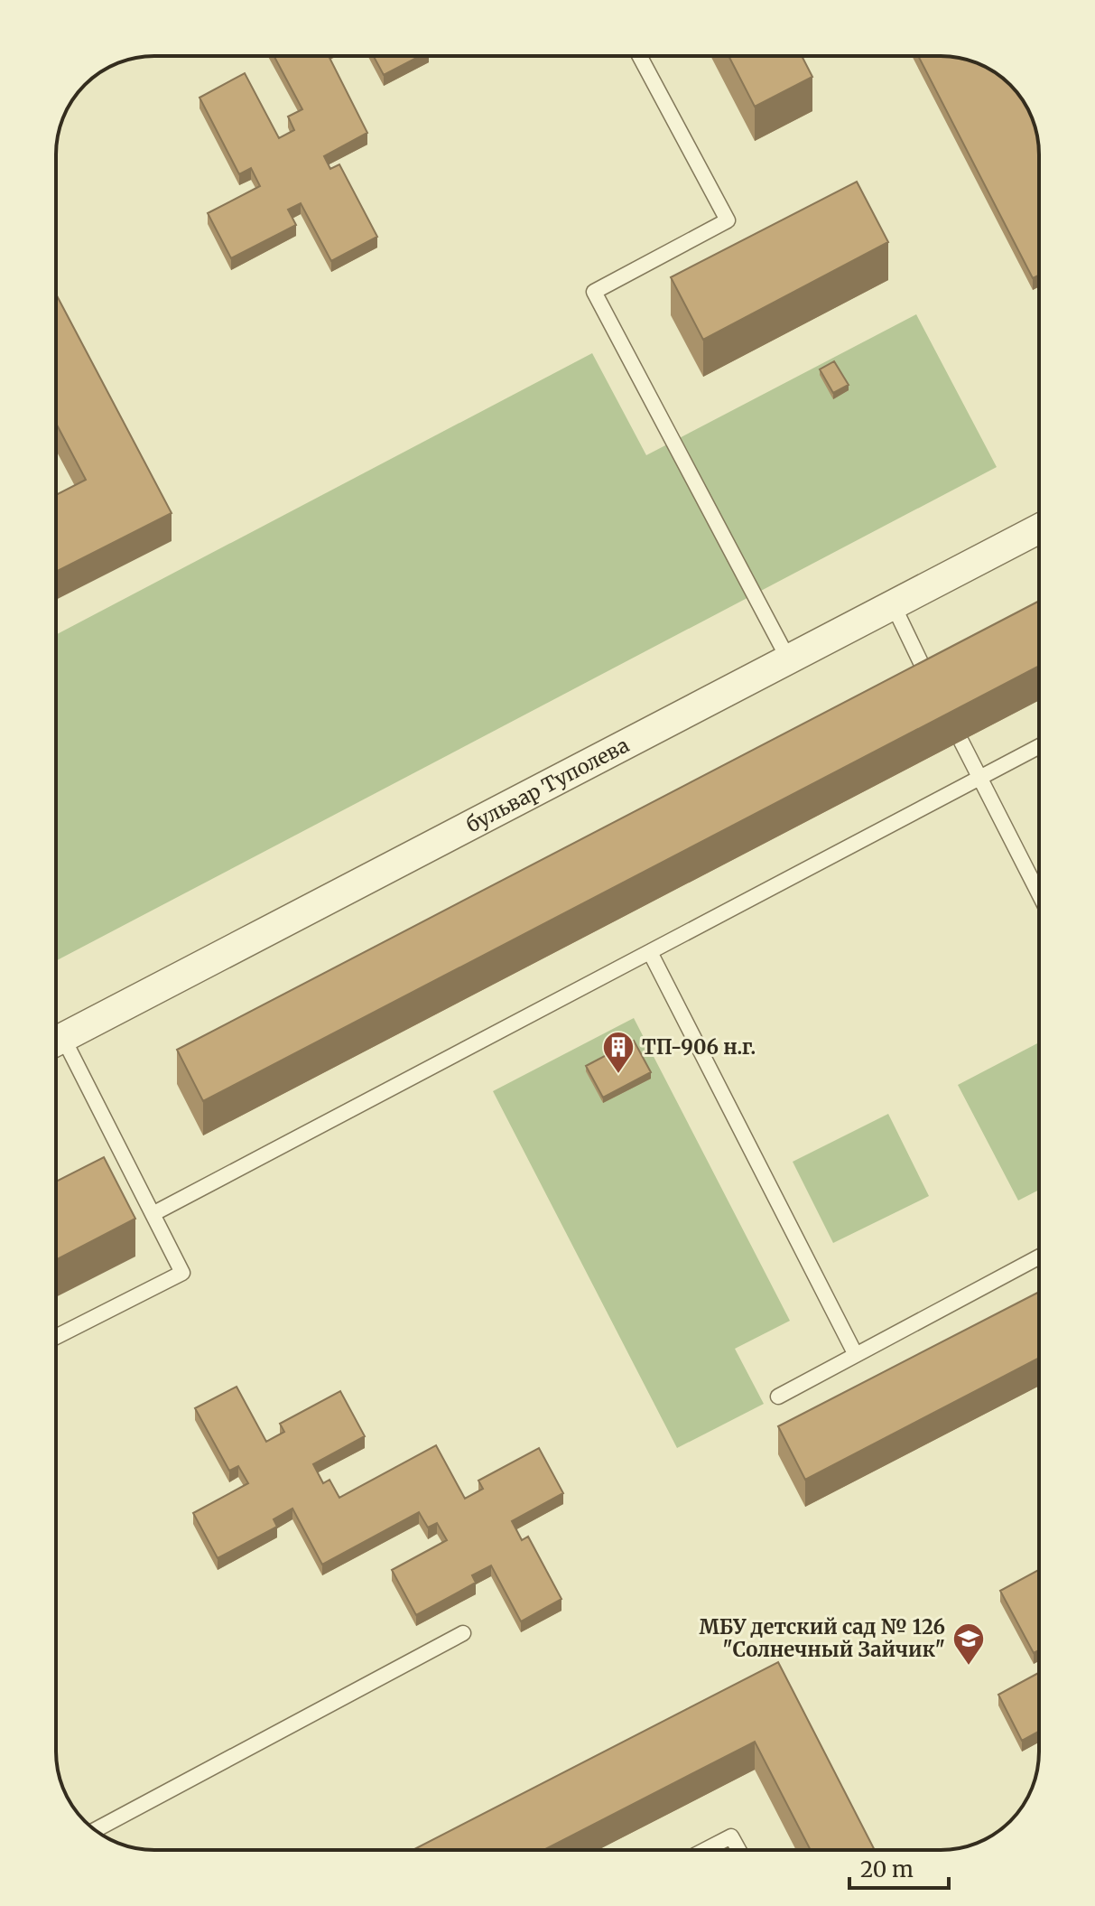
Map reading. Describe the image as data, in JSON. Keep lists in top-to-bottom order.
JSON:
{
  "streets": {
    "street": ["бульвар Туполева"]
  },
  "places": {
    "building": ["ТП-906 н.г."],
    "school or university": ["МБУ детский сад № 126 \"Cолнечный Зайчик\""]
  },
  "scale_bar": "20 m"
}
